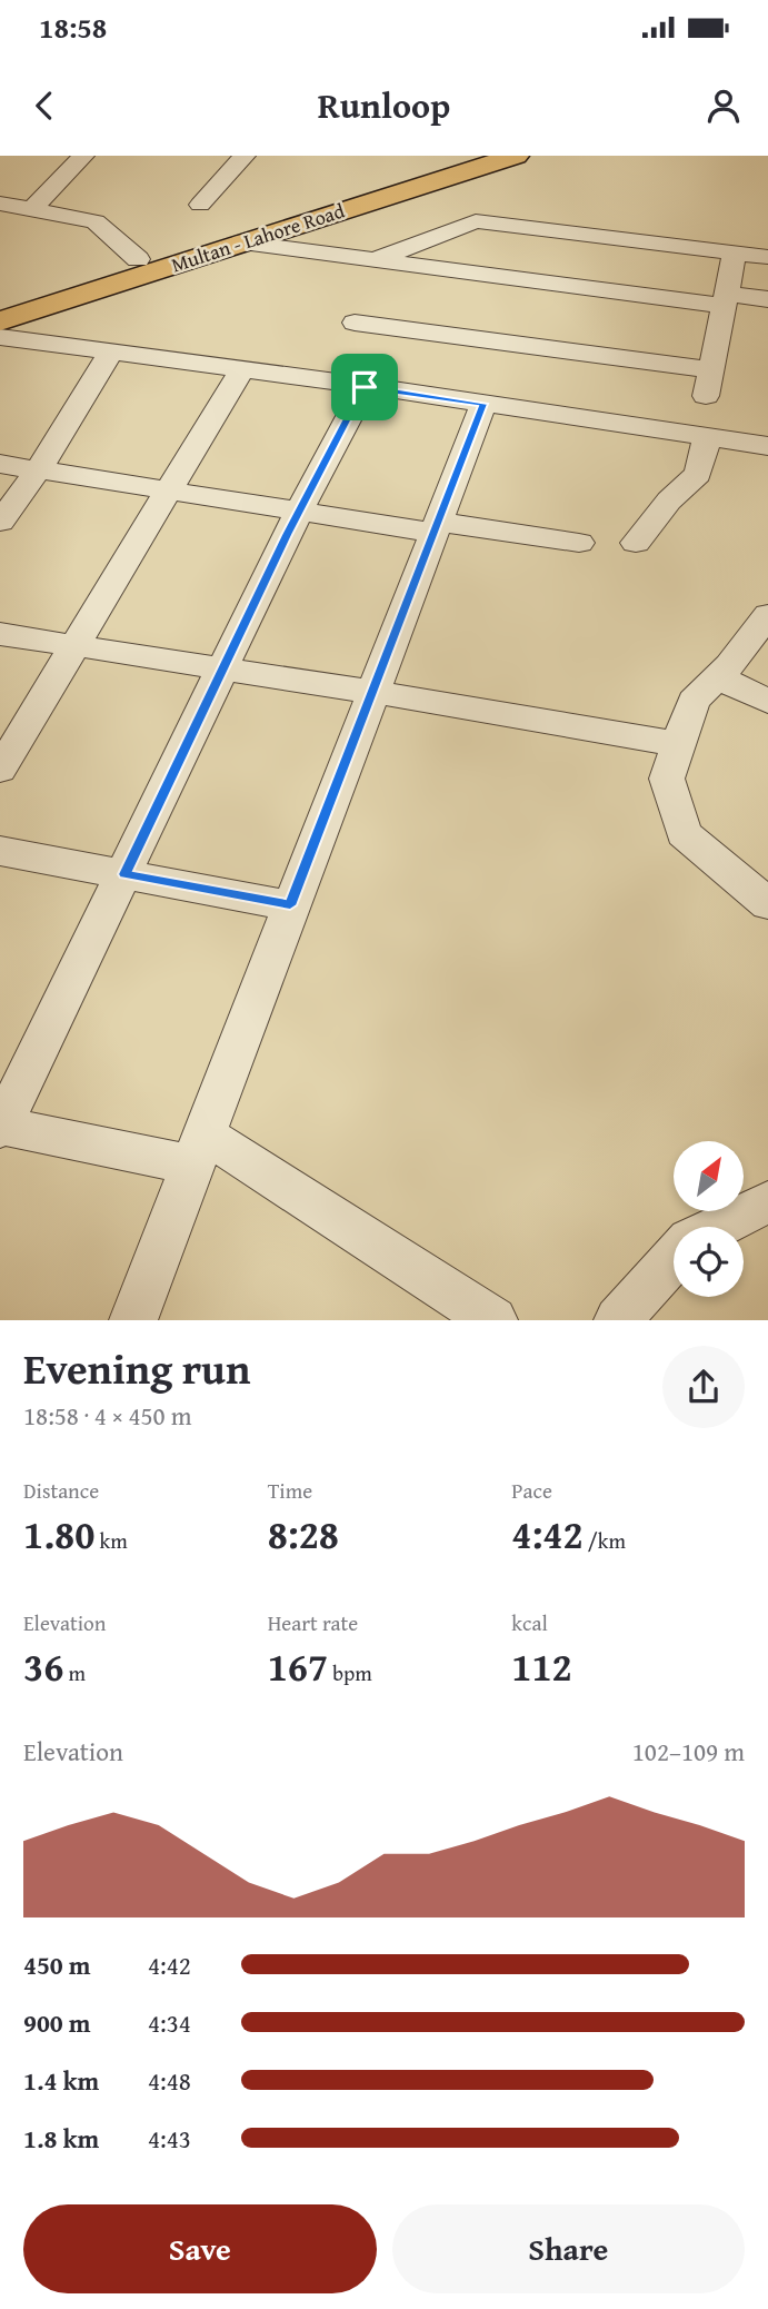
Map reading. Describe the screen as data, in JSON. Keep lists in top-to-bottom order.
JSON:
{
  "streets": {
    "main road": ["Multan - Lahore Road"]
  },
  "north": "top right",
  "page": {
    "status": "18:58",
    "header": "Runloop",
    "heading": ["Evening run", "18:58 · 4 × 450 m"],
    "stats": [
      ["Distance", "1.80 km"],
      ["Time", "8:28"],
      ["Pace", "4:42 /km"],
      ["Elevation", "36 m"],
      ["Heart rate", "167 bpm"],
      ["kcal", "112"]
    ],
    "chart": ["Elevation", "102–109 m"],
    "list": [
      {
        "name": "450 m",
        "note": "4:42"
      },
      {
        "name": "900 m",
        "note": "4:34"
      },
      {
        "name": "1.4 km",
        "note": "4:48"
      },
      {
        "name": "1.8 km",
        "note": "4:43"
      }
    ],
    "buttons": ["Save", "Share"]
  }
}
